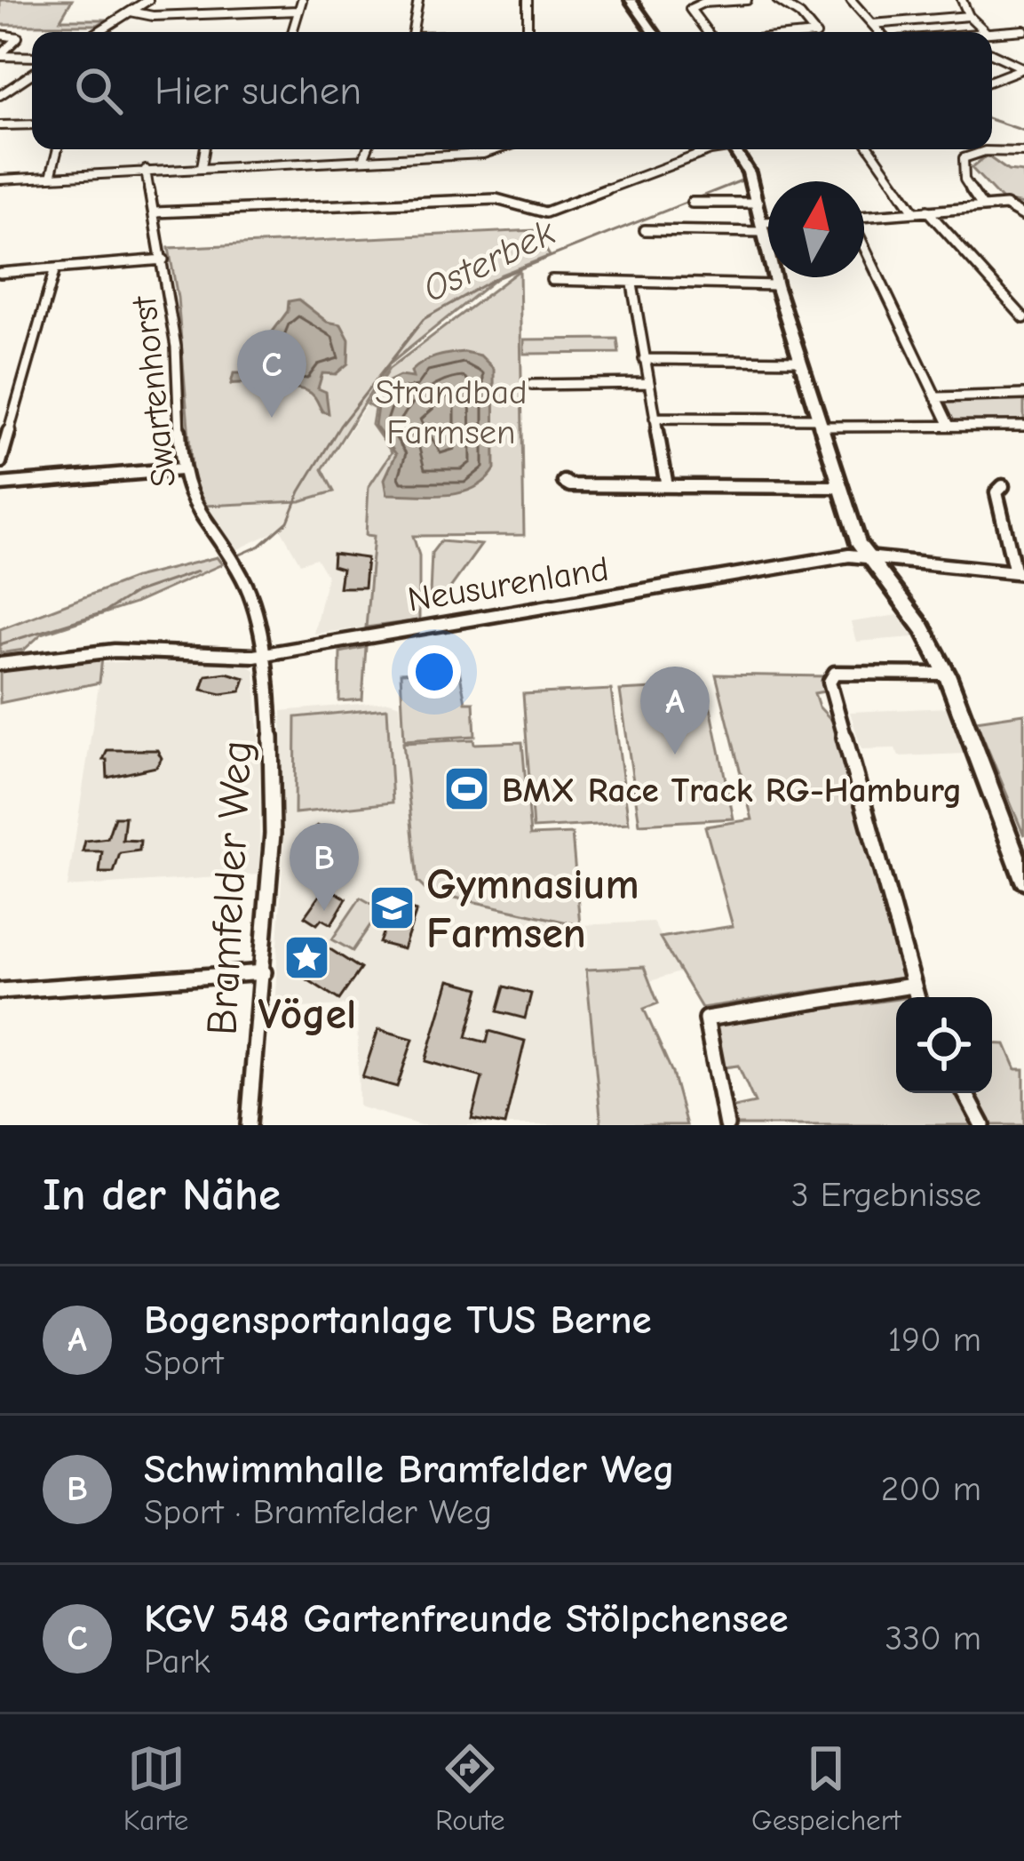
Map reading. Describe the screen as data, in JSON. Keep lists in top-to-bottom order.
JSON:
{
  "streets": {
    "street": ["Swartenhorst", "Neusurenland", "Bramfelder Weg"]
  },
  "crossings": [
    ["Swartenhorst", "Neusurenland"],
    ["Swartenhorst", "Bramfelder Weg"],
    ["Neusurenland", "Bramfelder Weg"]
  ],
  "water": ["Osterbek"],
  "parks": ["Strandbad Farmsen"],
  "places": {
    "sports": ["BMX Race Track RG-Hamburg"],
    "school or university": ["Gymnasium Farmsen"],
    "place": ["Vögel"]
  },
  "north": "top",
  "page": {
    "search": "Hier suchen",
    "pins": ["C", "A", "B"],
    "heading": ["In der Nähe", "3 Ergebnisse"],
    "list": [
      {
        "mark": "A",
        "name": "Bogensportanlage TUS Berne",
        "note": "Sport",
        "value": "190 m"
      },
      {
        "mark": "B",
        "name": "Schwimmhalle Bramfelder Weg",
        "note": "Sport · Bramfelder Weg",
        "value": "200 m"
      },
      {
        "mark": "C",
        "name": "KGV 548 Gartenfreunde Stölpchensee",
        "note": "Park",
        "value": "330 m"
      }
    ],
    "nav": ["Karte", "Route", "Gespeichert"]
  }
}
